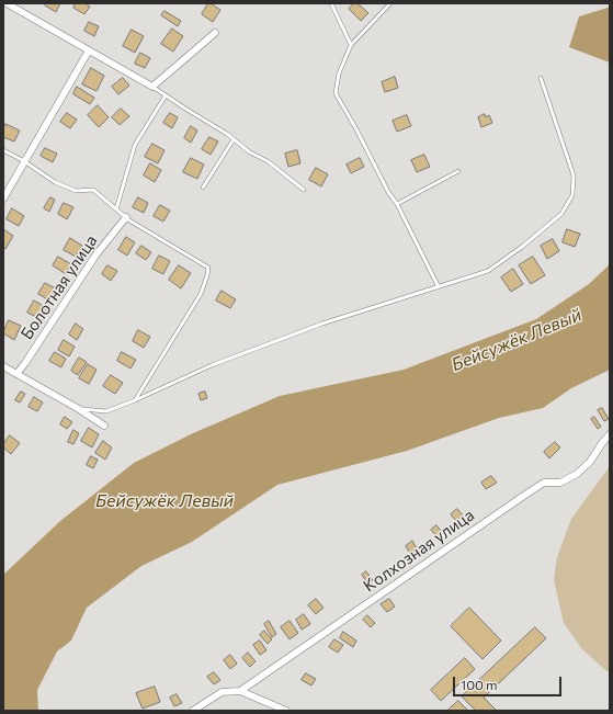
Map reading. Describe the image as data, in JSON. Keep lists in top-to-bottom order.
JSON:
{
  "streets": {
    "street": ["Болотная улица", "Колхозная улица"]
  },
  "water": ["Бейсужёк Левый"],
  "scale_bar": "100 m"
}
